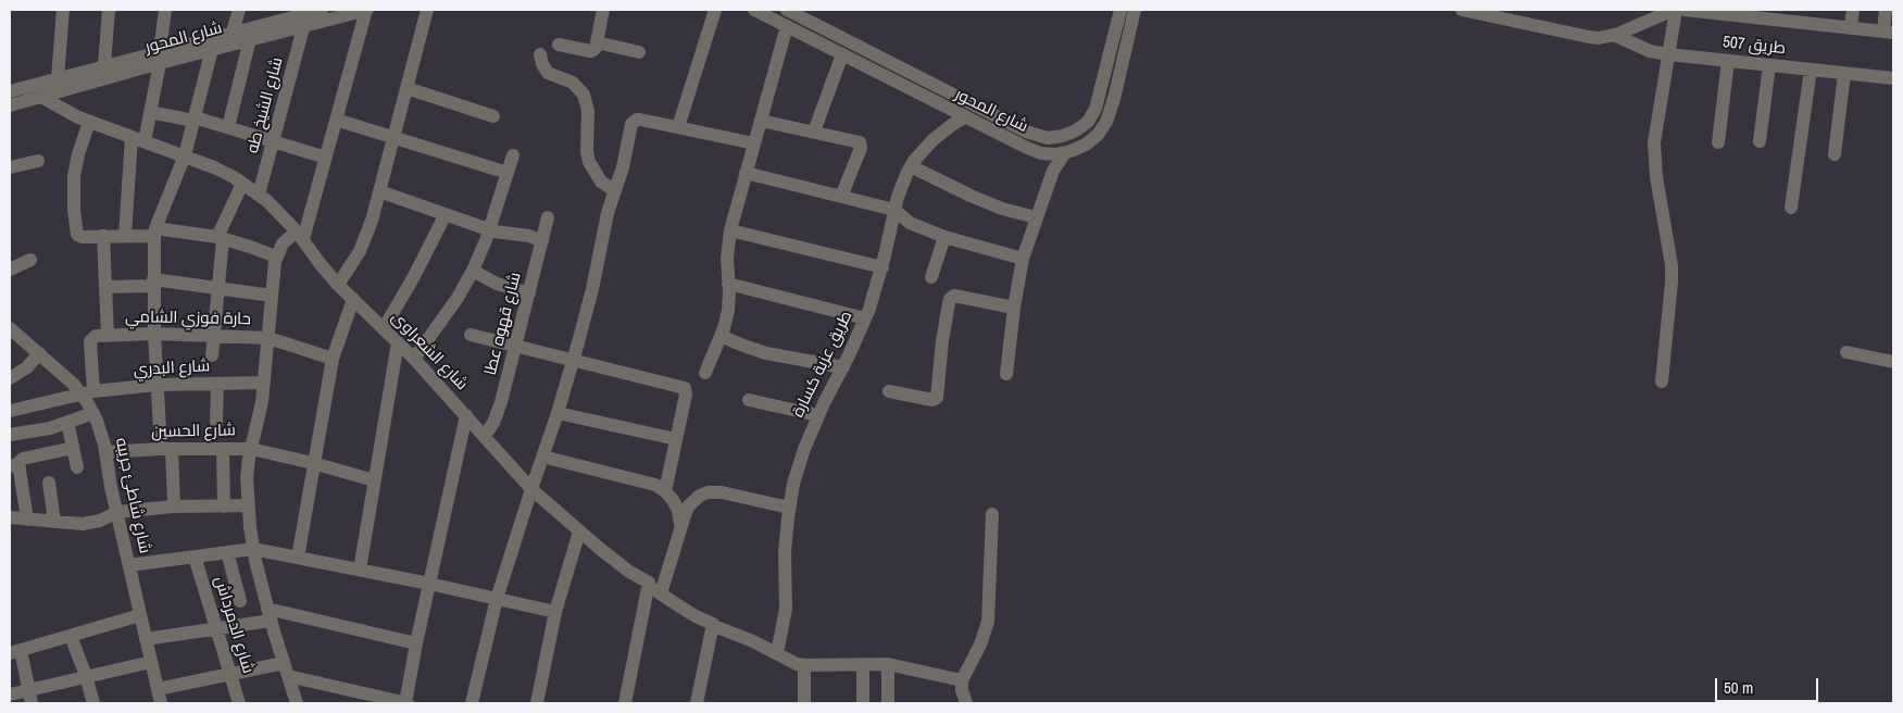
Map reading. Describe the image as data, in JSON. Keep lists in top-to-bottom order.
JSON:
{
  "streets": {
    "street": [
      "شارع المحور",
      "طريق 507",
      "شارع الشيخ طه",
      "حارة فوزي الشامي",
      "شارع قهوه عطا",
      "شارع الشعراوى",
      "طريق عزبة كسارة",
      "شارع البدري",
      "شارع الحسين",
      "شارع شاطئ جريبه",
      "شارع الدمرداش"
    ]
  },
  "crossings": [
    ["شارع المحور", "شارع الشيخ طه"],
    ["شارع المحور", "شارع الشعراوى"],
    ["شارع المحور", "طريق عزبة كسارة"],
    ["شارع الشيخ طه", "شارع الشعراوى"],
    ["شارع قهوه عطا", "شارع الشعراوى"],
    ["شارع الشعراوى", "طريق عزبة كسارة"],
    ["شارع البدري", "شارع شاطئ جريبه"],
    ["شارع الحسين", "شارع شاطئ جريبه"]
  ],
  "scale_bar": "50 m"
}
